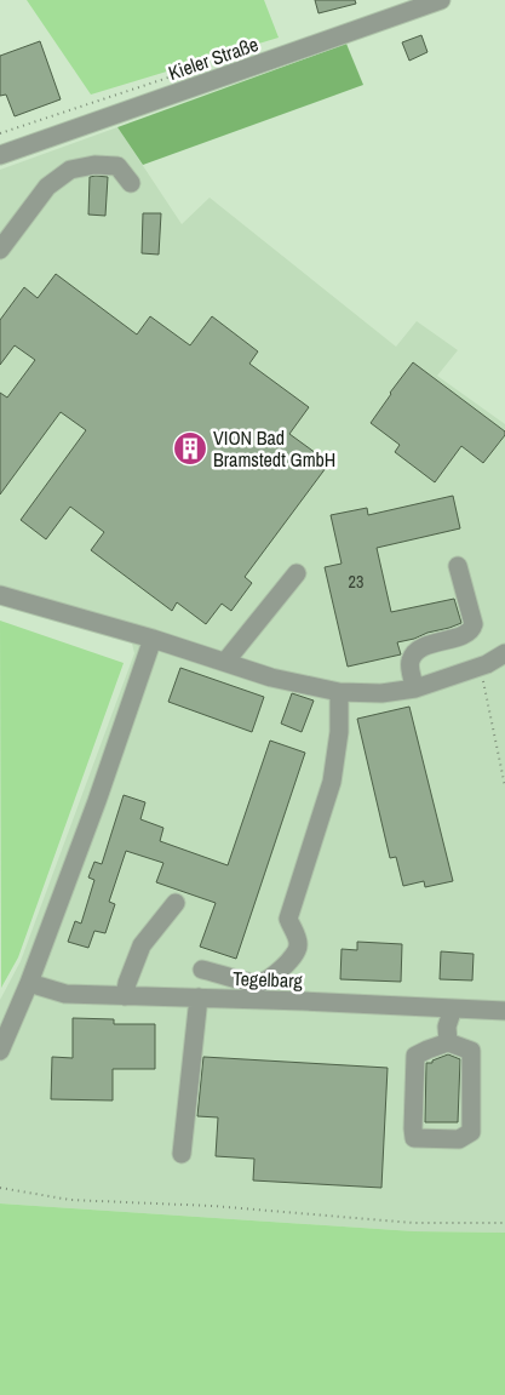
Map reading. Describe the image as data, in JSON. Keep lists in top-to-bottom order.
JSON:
{
  "streets": {
    "street": ["Kieler Straße", "Tegelbarg"]
  },
  "places": {
    "building": ["VION Bad Bramstedt GmbH"]
  },
  "house_numbers": ["23"]
}
